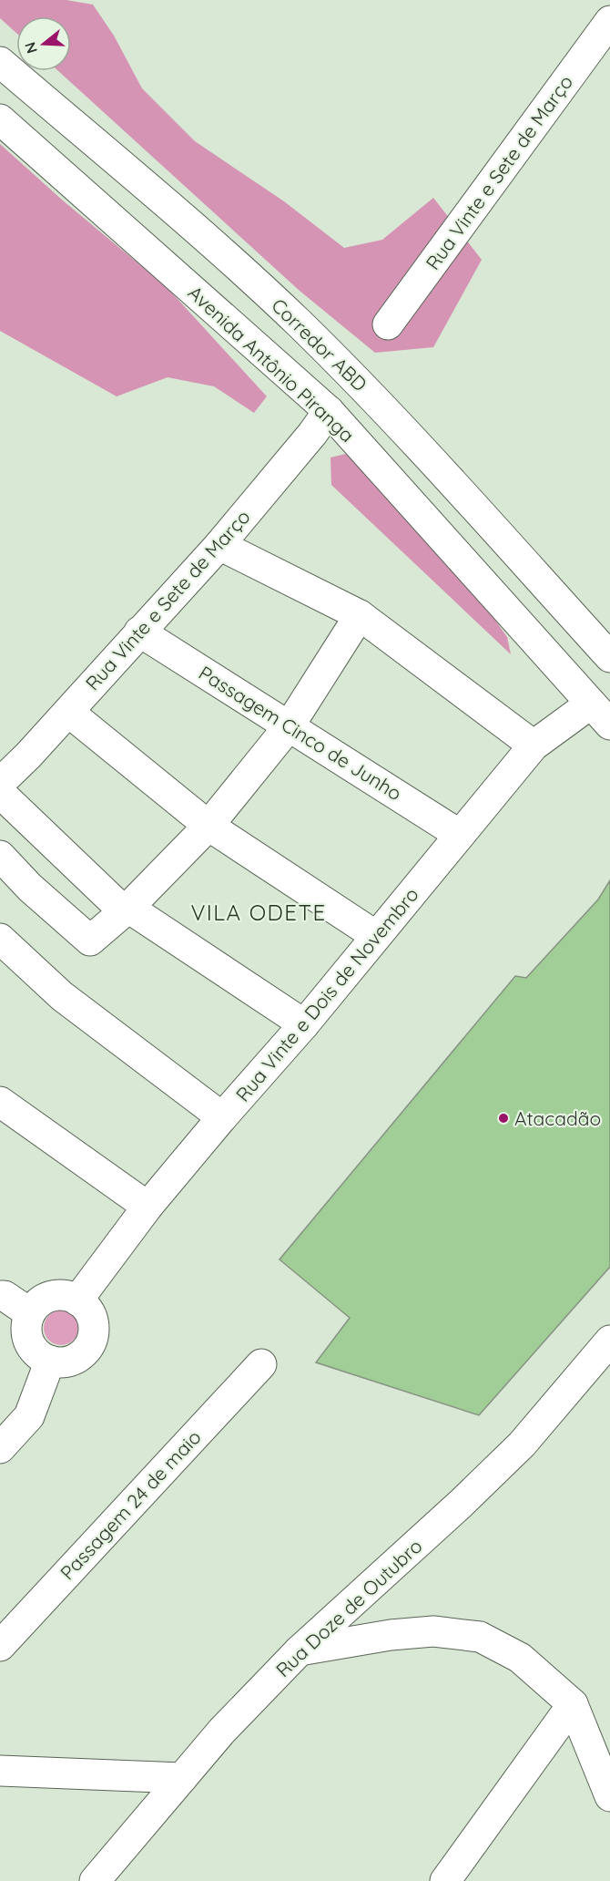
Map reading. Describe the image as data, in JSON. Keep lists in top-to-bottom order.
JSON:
{
  "streets": {
    "street": [
      "Rua Vinte e Sete de Março",
      "Corredor ABD",
      "Avenida Antônio Piranga",
      "Passagem Cinco de Junho",
      "Rua Vinte e Dois de Novembro",
      "Passagem 24 de maio",
      "Rua Doze de Outubro"
    ]
  },
  "crossings": [
    ["Rua Vinte e Sete de Março", "Avenida Antônio Piranga"],
    ["Rua Vinte e Sete de Março", "Passagem Cinco de Junho"],
    ["Avenida Antônio Piranga", "Rua Vinte e Dois de Novembro"],
    ["Passagem Cinco de Junho", "Rua Vinte e Dois de Novembro"]
  ],
  "districts": ["VILA ODETE"],
  "places": ["Atacadão"],
  "north": "left"
}
